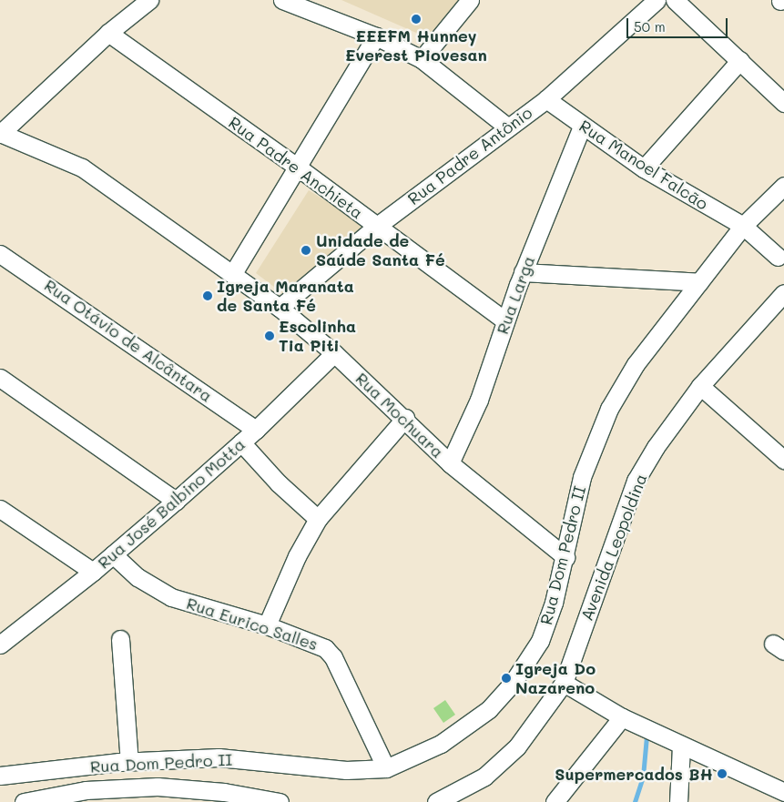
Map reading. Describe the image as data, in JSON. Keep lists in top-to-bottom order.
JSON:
{
  "streets": {
    "street": [
      "Rua Padre Antônio",
      "Rua Manoel Falcão",
      "Rua Padre Anchieta",
      "Rua Larga",
      "Rua Otávio de Alcântara",
      "Rua Mochuara",
      "Rua José Balbino Motta",
      "Avenida Leopoldina",
      "Rua Dom Pedro II",
      "Rua Eurico Salles"
    ]
  },
  "crossings": [
    ["Rua Padre Antônio", "Rua Manoel Falcão"],
    ["Rua Padre Antônio", "Rua Padre Anchieta"],
    ["Rua Padre Antônio", "Rua Mochuara"],
    ["Rua Manoel Falcão", "Rua Larga"],
    ["Rua Manoel Falcão", "Rua Dom Pedro II"],
    ["Rua Padre Anchieta", "Rua Larga"],
    ["Rua Larga", "Rua Mochuara"],
    ["Rua Otávio de Alcântara", "Rua José Balbino Motta"],
    ["Rua Mochuara", "Rua José Balbino Motta"],
    ["Rua Mochuara", "Rua Dom Pedro II"],
    ["Rua José Balbino Motta", "Rua Eurico Salles"],
    ["Rua Dom Pedro II", "Rua Eurico Salles"]
  ],
  "places": [
    "EEEFM Hunney Everest Piovesan",
    "Unidade de Saúde Santa Fé",
    "Igreja Maranata de Santa Fé",
    "Escolinha Tia Piti",
    "Igreja Do Nazareno",
    "Supermercados BH"
  ],
  "scale_bar": "50 m"
}
